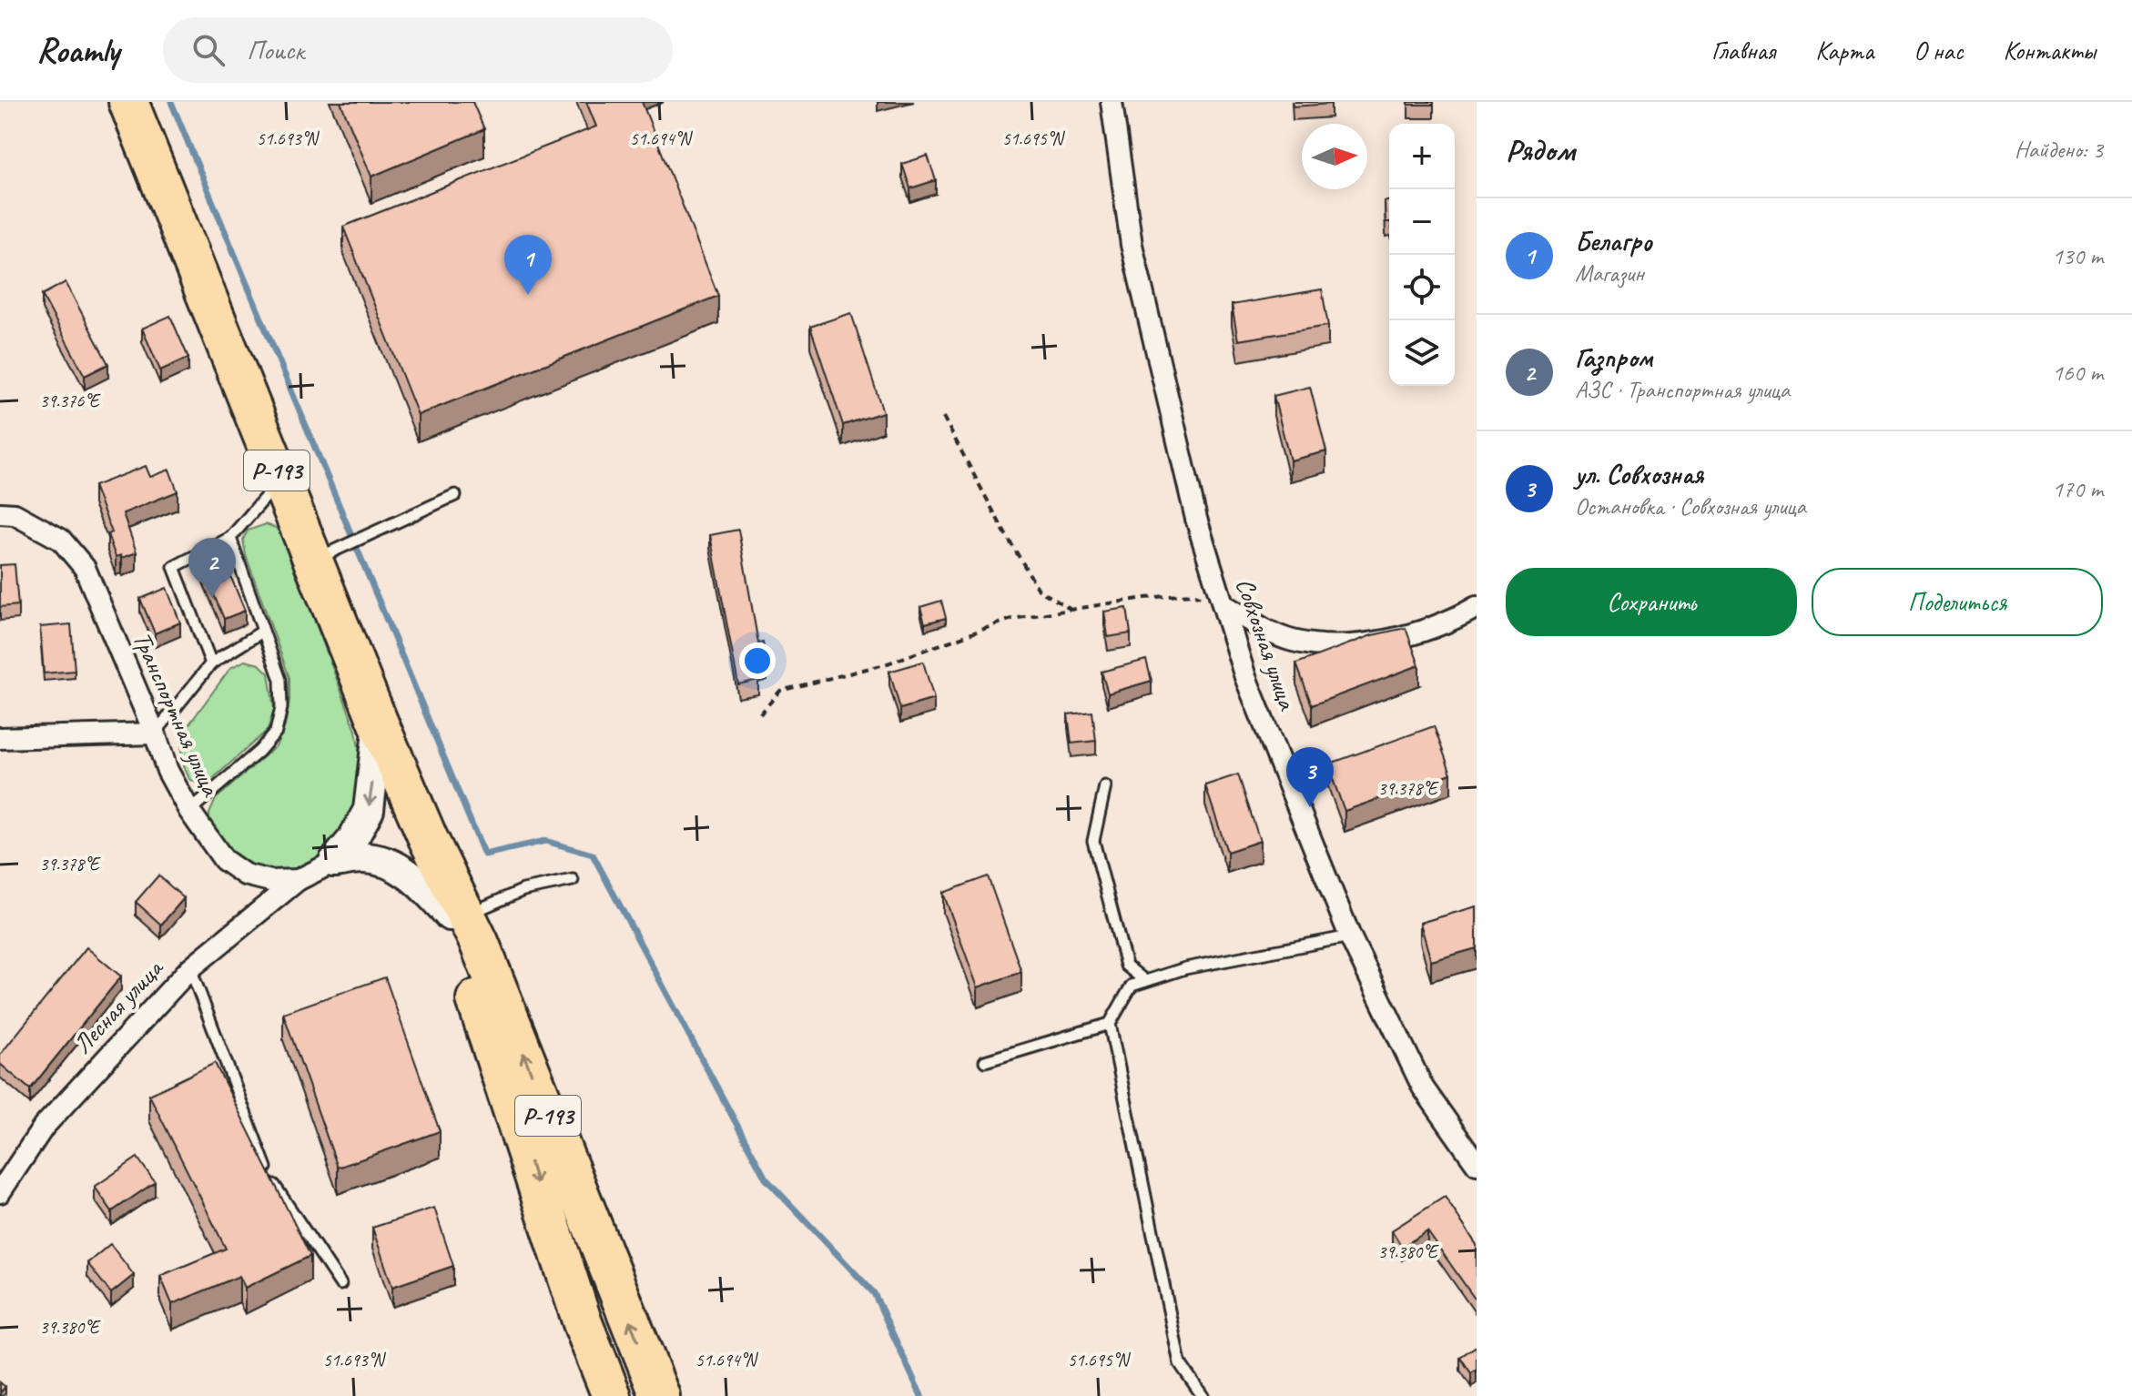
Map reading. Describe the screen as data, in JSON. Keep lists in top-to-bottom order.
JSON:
{
  "streets": {
    "highway": ["Р-193"],
    "street": ["Совхозная улица", "Транспортная улица", "Лесная улица"]
  },
  "crossings": [
    ["Транспортная улица", "Лесная улица"]
  ],
  "north": "right",
  "page": {
    "header": "Roamly",
    "search": "Поиск",
    "nav": [
      "Главная",
      "Карта",
      "О нас",
      "Контакты"
    ],
    "heading": ["Рядом", "Найдено: 3"],
    "map_buttons": ["+", "−"],
    "list": [
      {
        "mark": "1",
        "name": "Белагро",
        "note": "Магазин",
        "value": "130 m"
      },
      {
        "mark": "2",
        "name": "Газпром",
        "note": "АЗС · Транспортная улица",
        "value": "160 m"
      },
      {
        "mark": "3",
        "name": "ул. Совхозная",
        "note": "Остановка · Совхозная улица",
        "value": "170 m"
      }
    ],
    "pins": ["1", "2", "3"],
    "buttons": ["Сохранить", "Поделиться"]
  },
  "coordinates": [
    "51.693°N",
    "51.694°N",
    "51.695°N",
    "39.376°E",
    "39.378°E",
    "39.380°E"
  ]
}
